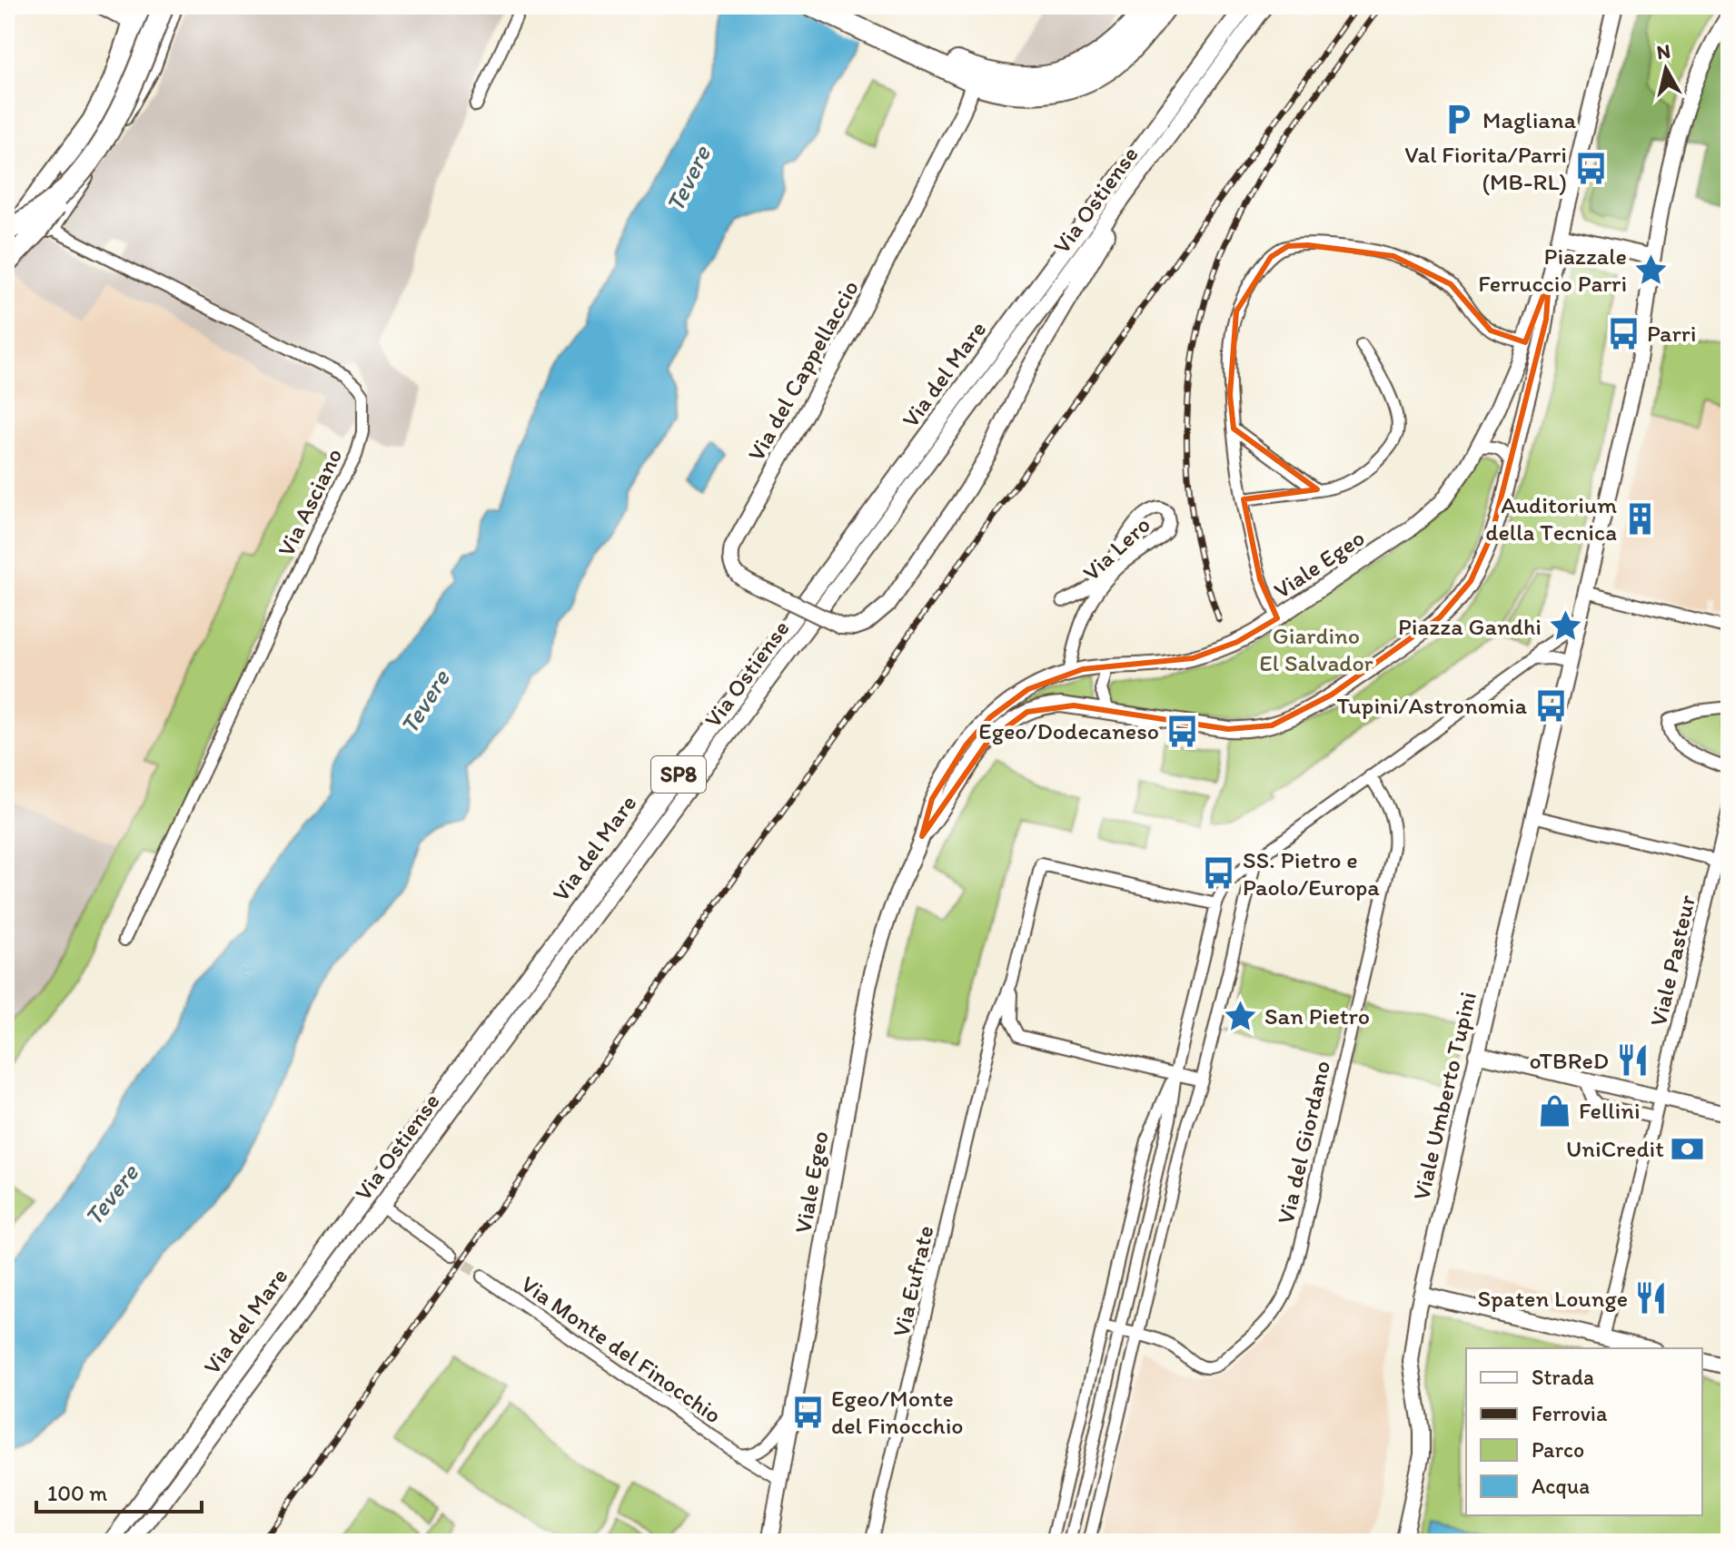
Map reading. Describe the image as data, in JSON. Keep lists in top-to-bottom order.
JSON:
{
  "streets": {
    "main road": [
      "Via Ostiense",
      "Via del Cappellaccio",
      "Via del Mare",
      "Viale Egeo",
      "SP8",
      "Viale Umberto Tupini"
    ],
    "street": [
      "Via Asciano",
      "Via Lero",
      "Viale Pasteur",
      "Via del Giordano",
      "Via Eufrate",
      "Via Monte del Finocchio"
    ]
  },
  "crossings": [
    ["Via Ostiense", "Via del Cappellaccio"],
    ["Via Lero", "Viale Egeo"],
    ["Viale Egeo", "Via Monte del Finocchio"]
  ],
  "water": ["Tevere"],
  "parks": ["Giardino El Salvador"],
  "places": {
    "parking": ["Magliana"],
    "bus stop": [
      "Val Fiorita/Parri (MB-RL)",
      "Parri",
      "Tupini/Astronomia",
      "Egeo/Dodecaneso",
      "SS. Pietro e Paolo/Europa",
      "Egeo/Monte del Finocchio"
    ],
    "place": ["Piazzale Ferruccio Parri", "Piazza Gandhi", "San Pietro"],
    "building": ["Auditorium della Tecnica"],
    "restaurant": ["oTBReD", "Spaten Lounge"],
    "shop": ["Fellini"],
    "bank": ["UniCredit"]
  },
  "legend": [
    "Strada",
    "Ferrovia",
    "Parco",
    "Acqua"
  ],
  "scale_bar": "100 m",
  "north": "top"
}
